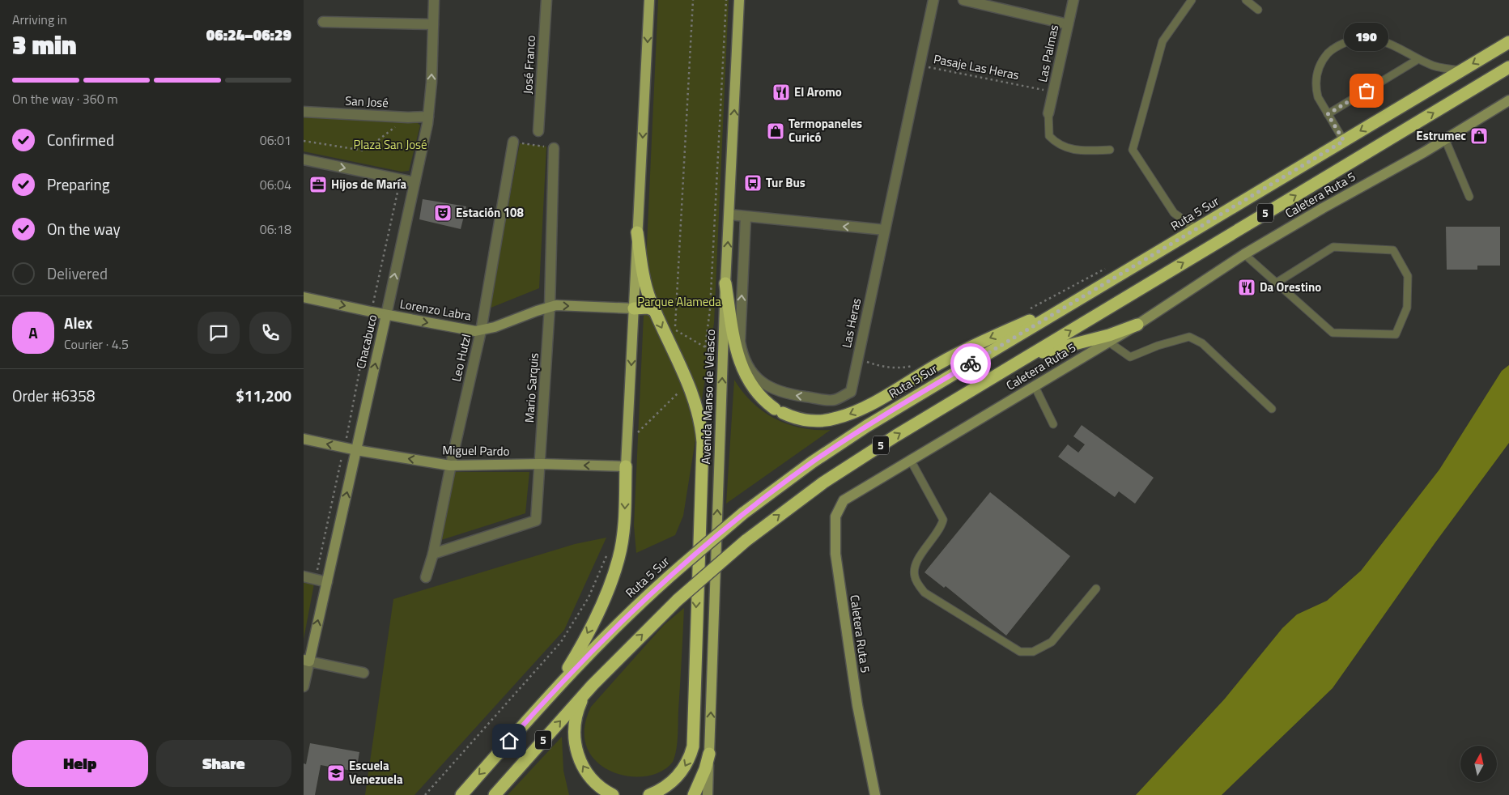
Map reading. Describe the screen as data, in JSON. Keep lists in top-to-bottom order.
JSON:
{
  "streets": {
    "highway": ["5", "Ruta 5 Sur"],
    "main road": ["Avenida Manso de Velasco"],
    "street": [
      "Las Palmas",
      "José Franco",
      "San José",
      "Caletera Ruta 5",
      "Lorenzo Labra",
      "Las Heras",
      "Chacabuco",
      "Leo Hutzl",
      "Mario Sarquis",
      "Miguel Pardo"
    ],
    "path": ["Pasaje Las Heras"]
  },
  "crossings": [
    ["Las Palmas", "Pasaje Las Heras"],
    ["Pasaje Las Heras", "Las Heras"],
    ["San José", "Chacabuco"],
    ["Lorenzo Labra", "Chacabuco"],
    ["Lorenzo Labra", "Leo Hutzl"],
    ["Lorenzo Labra", "Mario Sarquis"],
    ["Chacabuco", "Miguel Pardo"],
    ["Leo Hutzl", "Mario Sarquis"],
    ["Leo Hutzl", "Miguel Pardo"],
    ["Mario Sarquis", "Miguel Pardo"]
  ],
  "one_way": ["Lorenzo Labra", "Chacabuco", "Miguel Pardo"],
  "parks": ["Plaza San José", "Parque Alameda"],
  "places": {
    "other": ["190"],
    "restaurant": ["El Aromo", "Da Orestino"],
    "shop": ["Termopaneles Curicó", "Estrumec"],
    "bus stop": ["Tur Bus"],
    "office": ["Hijos de María"],
    "theatre": ["Estación 108"],
    "school or university": ["Escuela Venezuela"]
  },
  "north": "top",
  "page": {
    "heading": ["3 min", "Arriving in", "06:24–06:29"],
    "panel": [
      "Alex",
      "Courier · 4.5",
      "Order #6358",
      "$11,200"
    ],
    "bubble": "190",
    "bar": "On the way · 360 m",
    "list": [
      ["Confirmed", "06:01"],
      ["Preparing", "06:04"],
      ["On the way", "06:18"],
      "Delivered"
    ],
    "round": "A",
    "buttons": ["Help", "Share"]
  }
}
